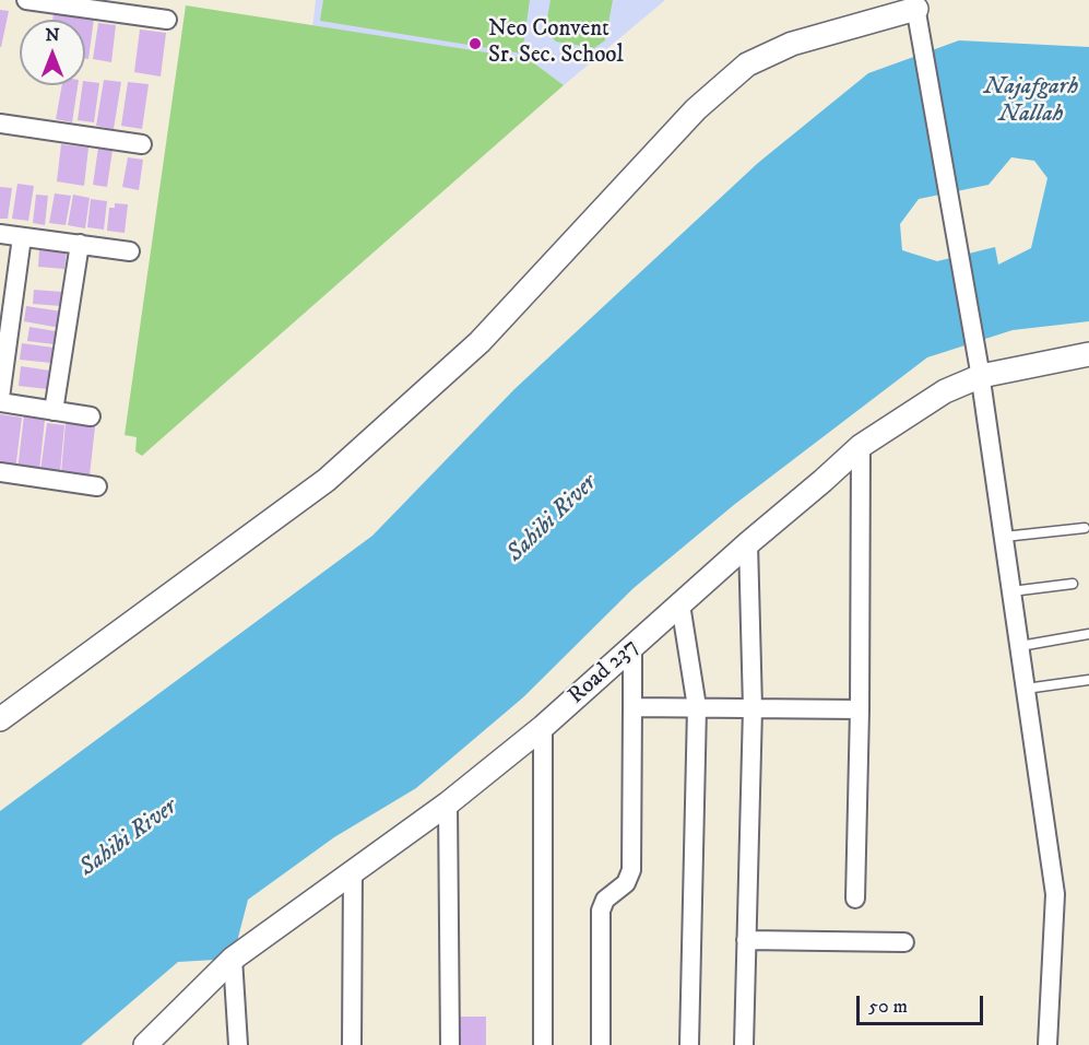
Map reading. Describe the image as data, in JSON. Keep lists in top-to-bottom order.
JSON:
{
  "streets": {
    "street": ["Road 237"]
  },
  "water": ["Najafgarh Nallah", "Sahibi River"],
  "places": ["Neo Convent Sr. Sec. School"],
  "scale_bar": "50 m",
  "north": "top"
}
